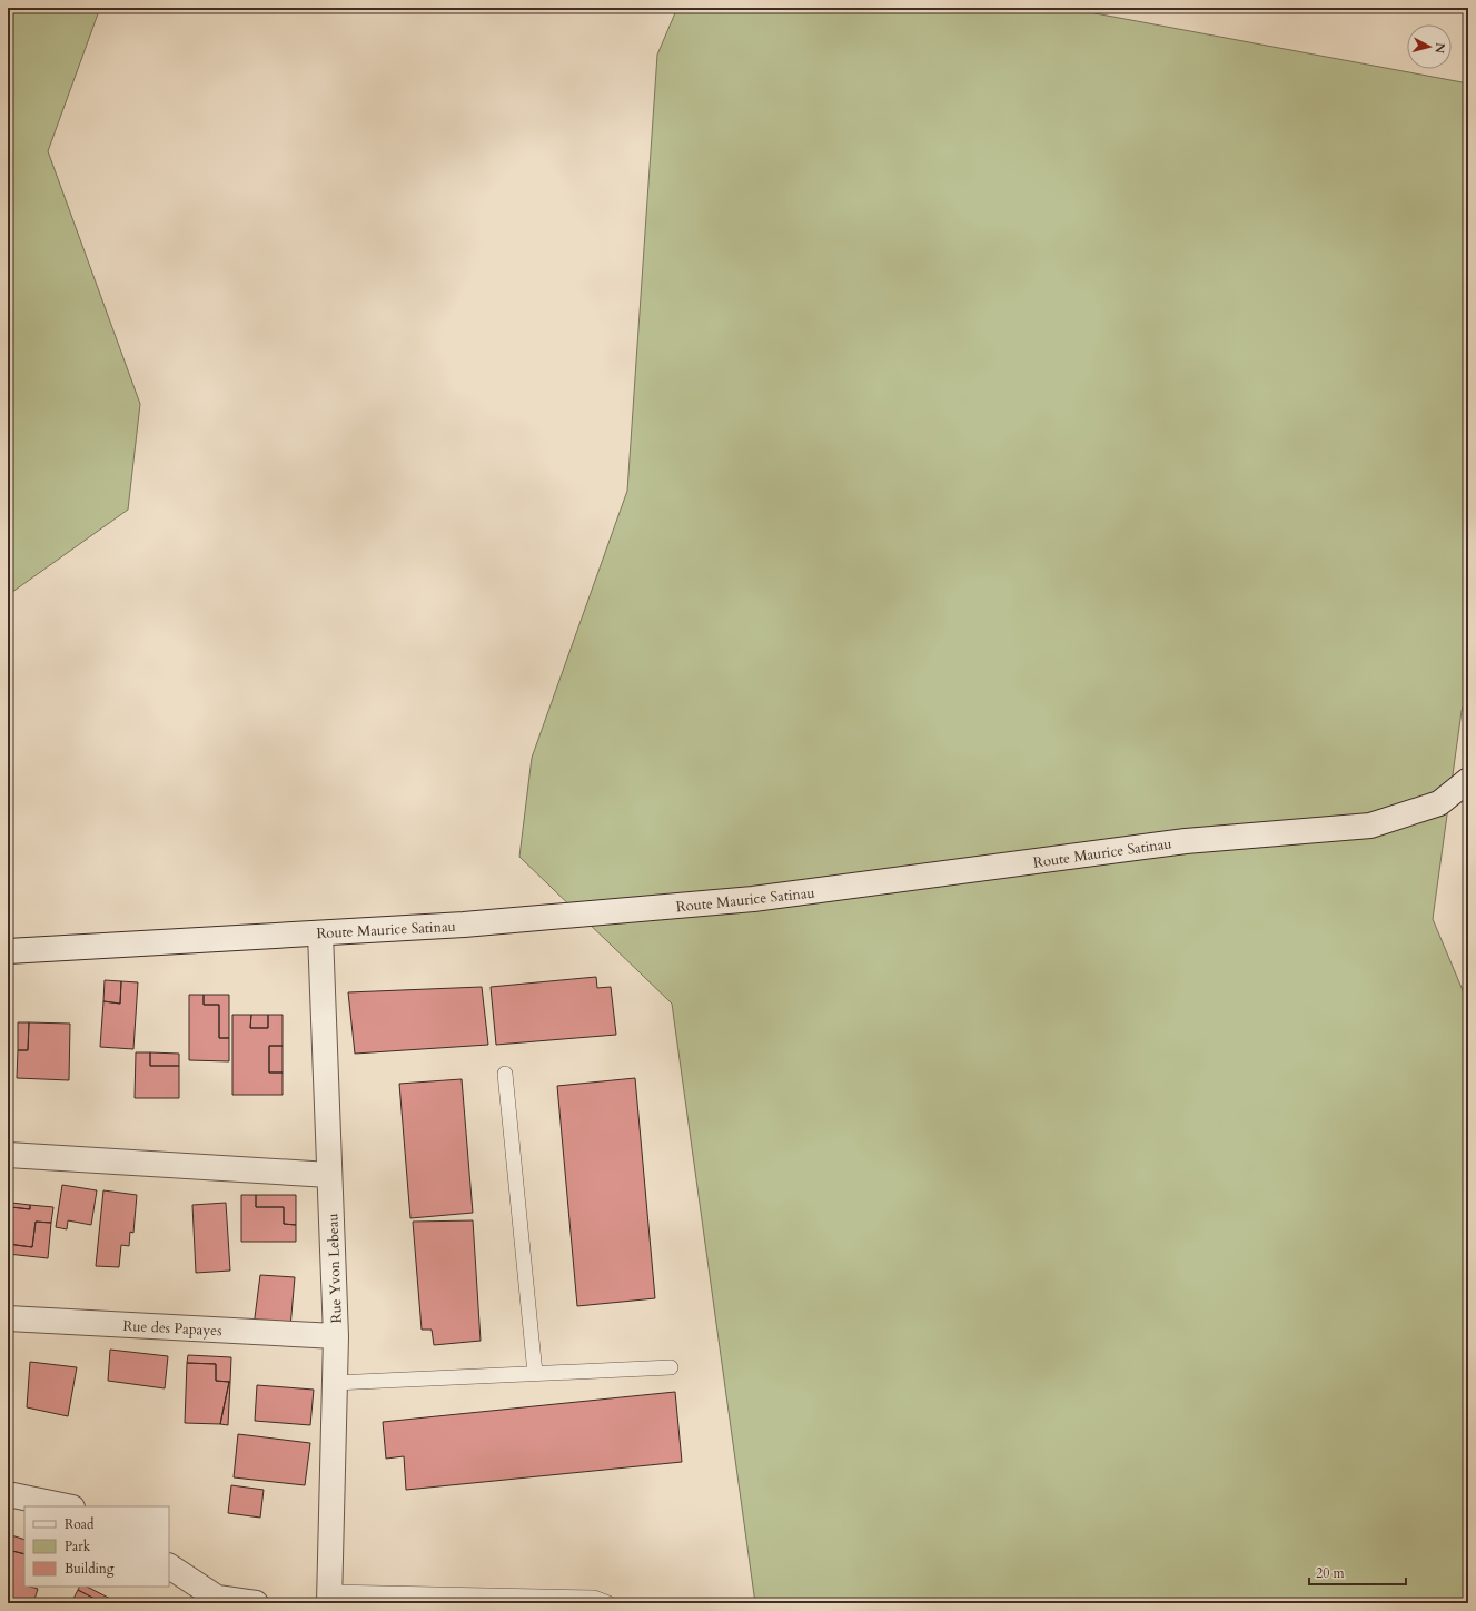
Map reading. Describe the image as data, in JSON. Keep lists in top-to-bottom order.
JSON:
{
  "streets": {
    "street": ["Route Maurice Satinau", "Rue Yvon Lebeau", "Rue des Papayes"]
  },
  "crossings": [
    ["Route Maurice Satinau", "Rue Yvon Lebeau"],
    ["Rue Yvon Lebeau", "Rue des Papayes"]
  ],
  "legend": ["Road", "Park", "Building"],
  "scale_bar": "20 m",
  "north": "right"
}
